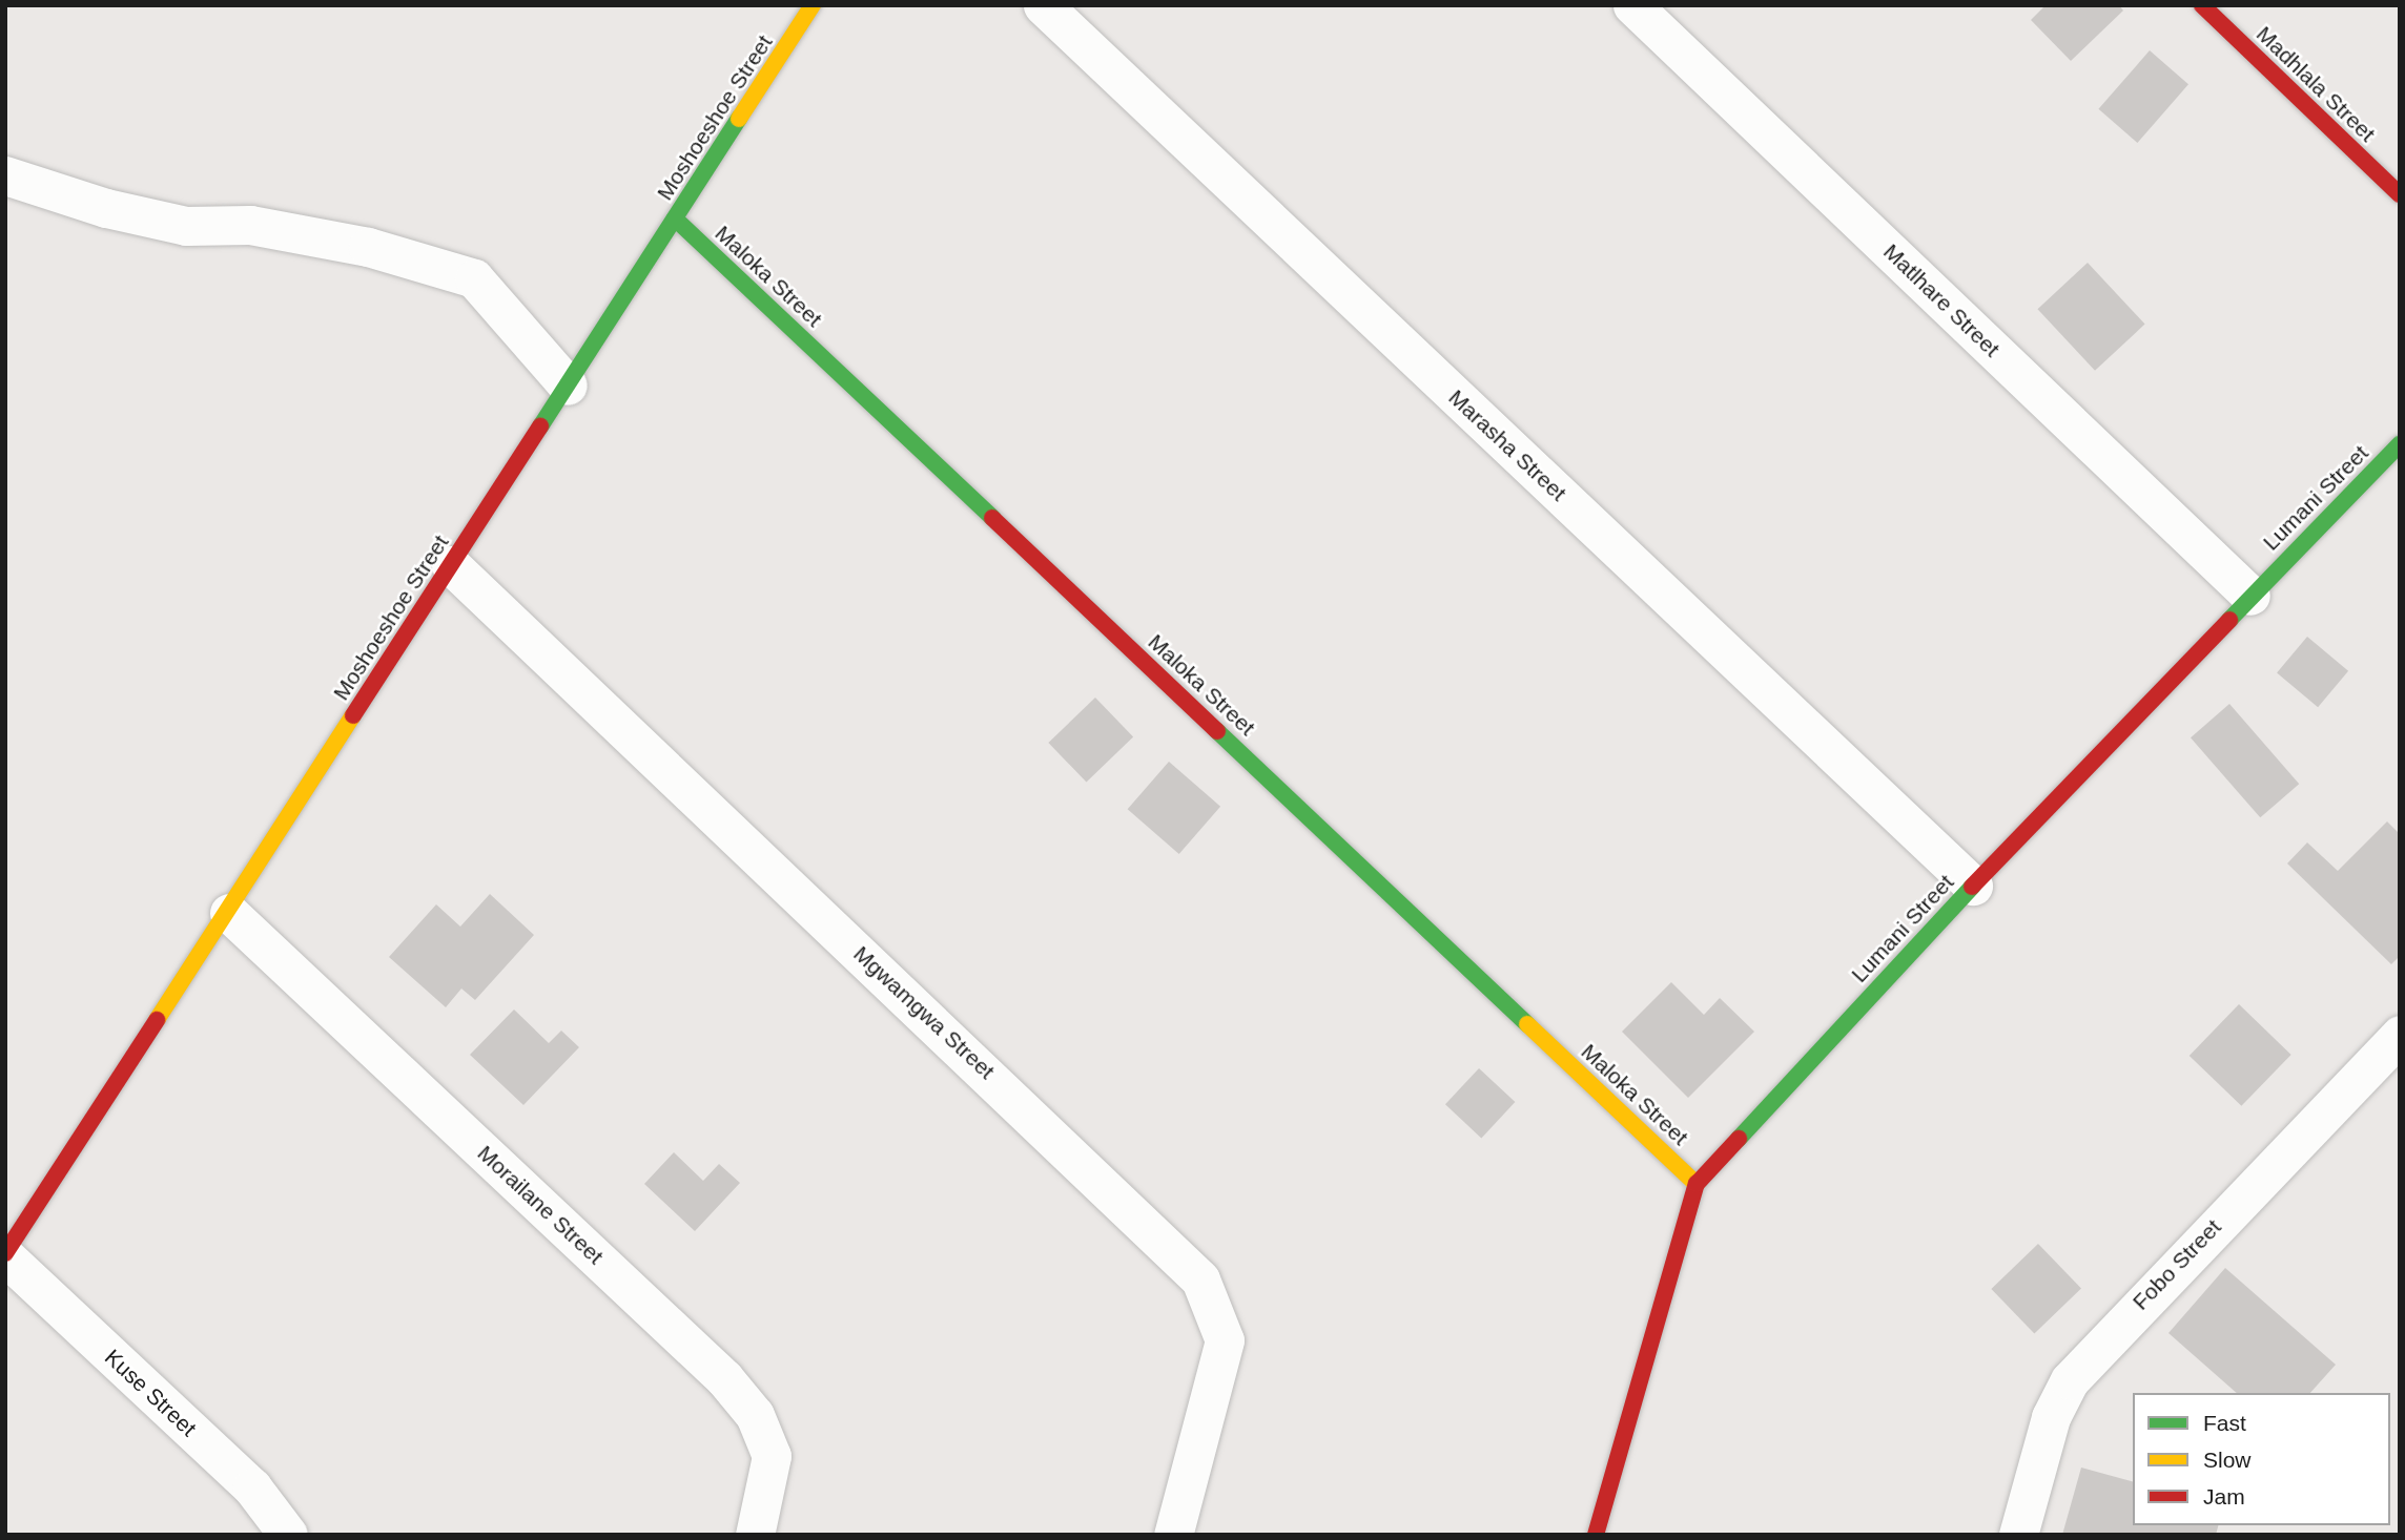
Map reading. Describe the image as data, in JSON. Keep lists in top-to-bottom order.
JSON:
{
  "streets": {
    "street": [
      "Madhlala Street",
      "Moshoeshoe Street",
      "Maloka Street",
      "Matlhare Street",
      "Marasha Street",
      "Lumani Street",
      "Mgwamgwa Street",
      "Morailane Street",
      "Fobo Street",
      "Kuse Street"
    ]
  },
  "crossings": [
    ["Moshoeshoe Street", "Maloka Street"],
    ["Moshoeshoe Street", "Mgwamgwa Street"],
    ["Moshoeshoe Street", "Morailane Street"],
    ["Moshoeshoe Street", "Kuse Street"],
    ["Maloka Street", "Lumani Street"],
    ["Matlhare Street", "Lumani Street"],
    ["Marasha Street", "Lumani Street"]
  ],
  "legend": ["Fast", "Slow", "Jam"]
}
